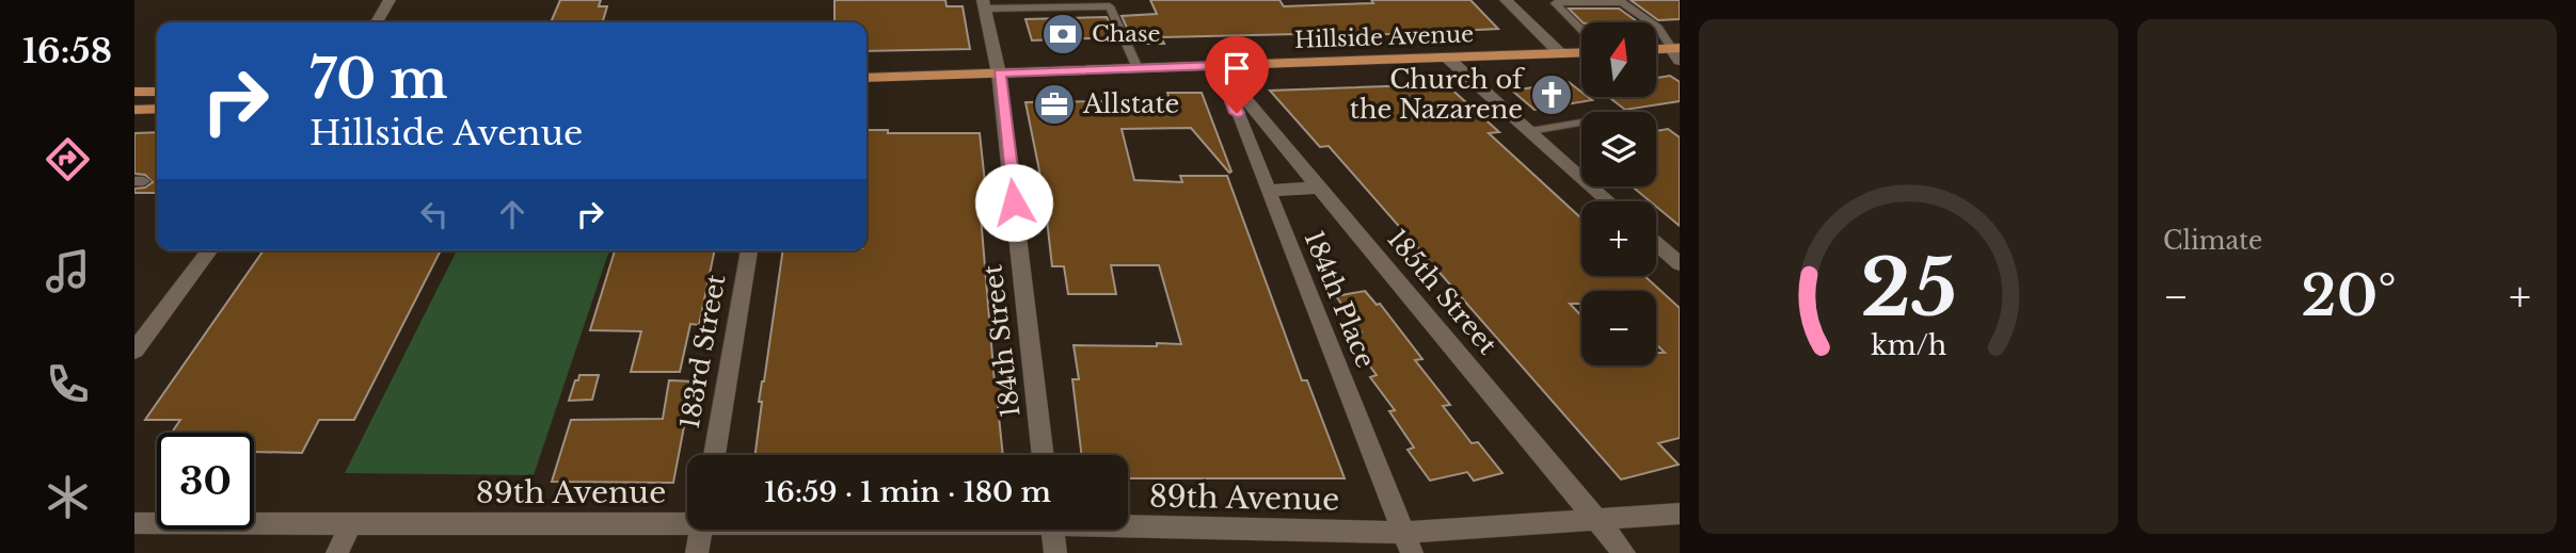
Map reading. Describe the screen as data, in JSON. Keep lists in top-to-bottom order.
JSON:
{
  "streets": {
    "main road": ["Hillside Avenue"],
    "street": [
      "185th Street",
      "184th Place",
      "184th Street",
      "183rd Street",
      "89th Avenue"
    ]
  },
  "crossings": [
    ["Hillside Avenue", "185th Street"],
    ["Hillside Avenue", "184th Place"],
    ["Hillside Avenue", "184th Street"],
    ["185th Street", "184th Place"],
    ["185th Street", "89th Avenue"],
    ["184th Place", "89th Avenue"]
  ],
  "places": {
    "bank": ["Chase"],
    "church": ["Church of the Nazarene"],
    "office": ["Allstate"]
  },
  "north": "top",
  "page": {
    "tabs": "16:58",
    "tile": "Climate",
    "map_buttons": ["+", "−"],
    "turn": ["70 m", "Hillside Avenue"],
    "heat": ["−", "20°", "+"],
    "limit": "30",
    "trip": "16:59 · 1 min · 180 m",
    "gauge": ["25", "km/h"]
  }
}
